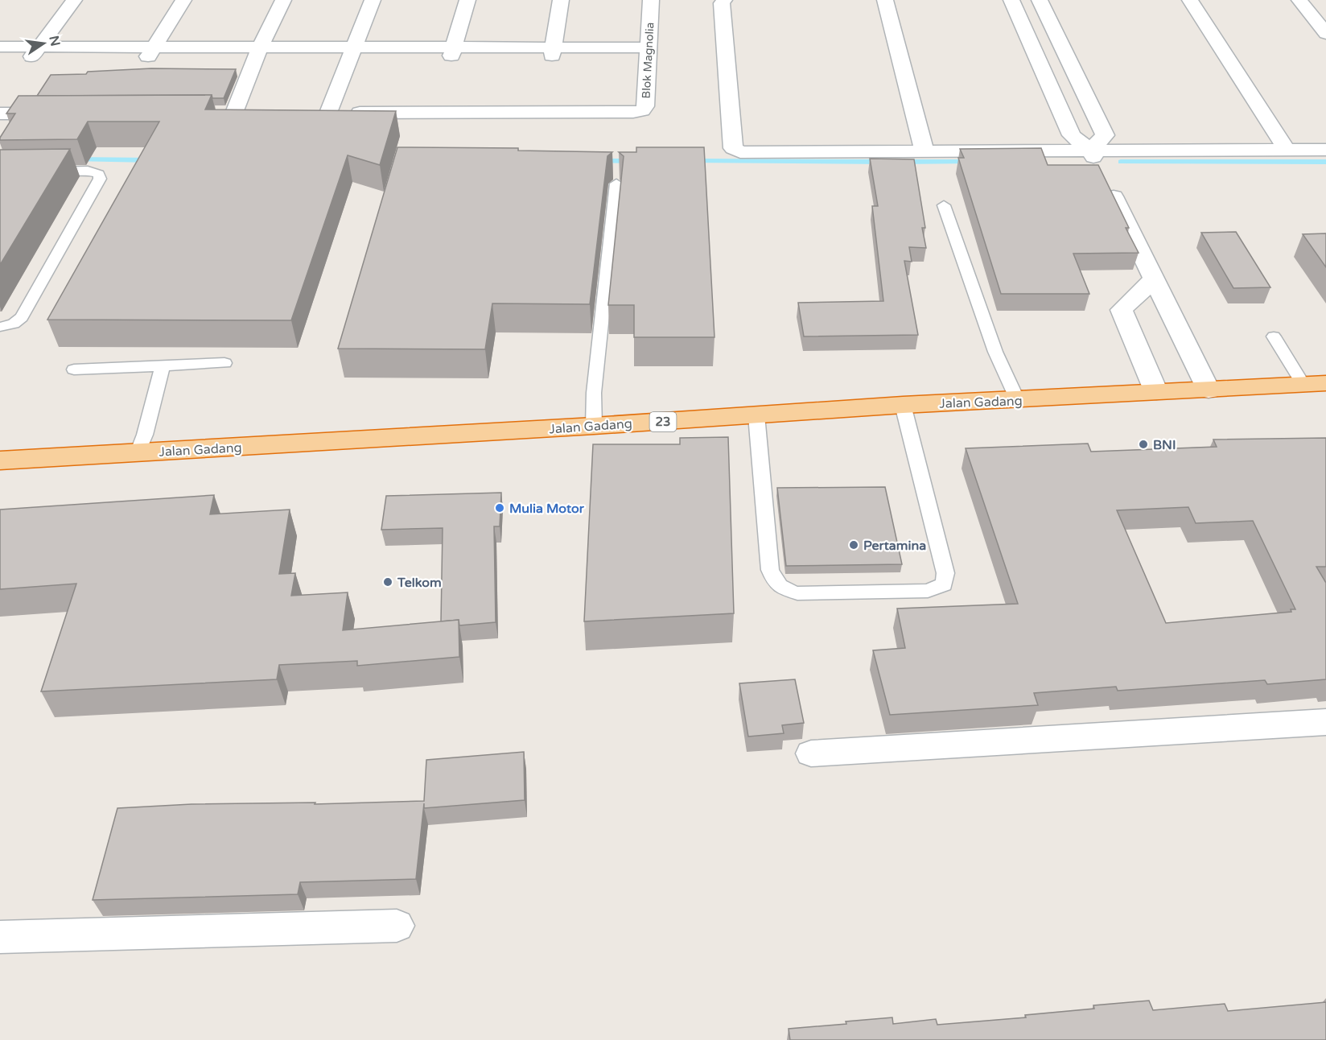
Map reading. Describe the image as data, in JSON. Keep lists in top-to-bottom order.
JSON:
{
  "streets": {
    "highway": ["Jalan Gadang", "23"],
    "street": ["Blok Magnolia"]
  },
  "places": [
    "BNI",
    "Mulia Motor",
    "Pertamina",
    "Telkom"
  ],
  "north": "right"
}
